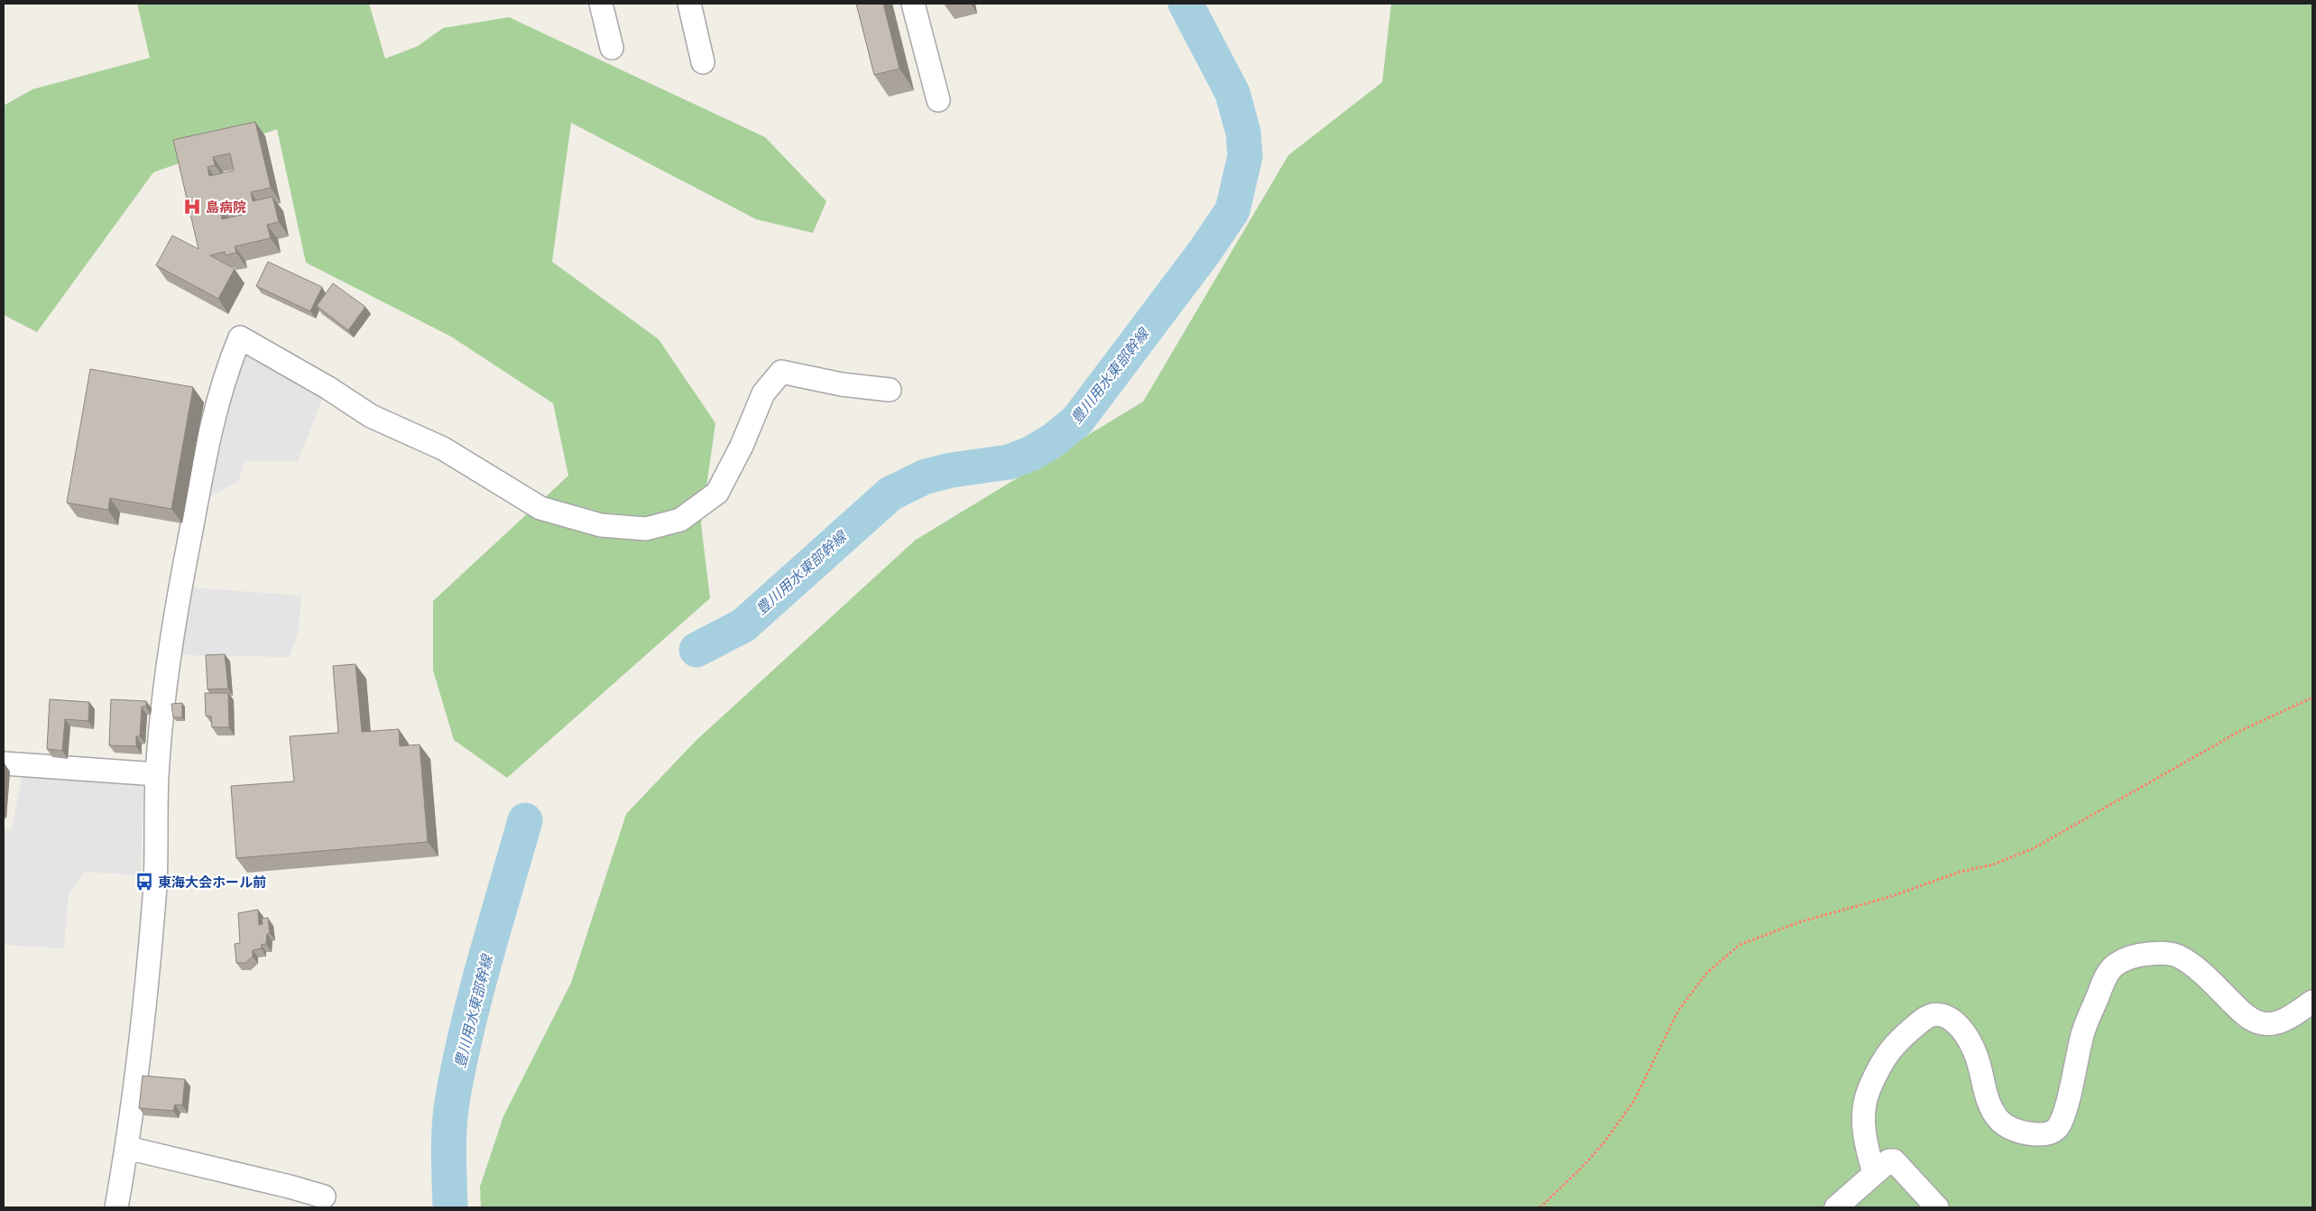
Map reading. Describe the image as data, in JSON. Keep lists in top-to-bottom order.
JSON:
{
  "water": ["豊川用水東部幹線"],
  "places": {
    "hospital": ["島病院"],
    "bus stop": ["東海大会ホール前"]
  }
}
